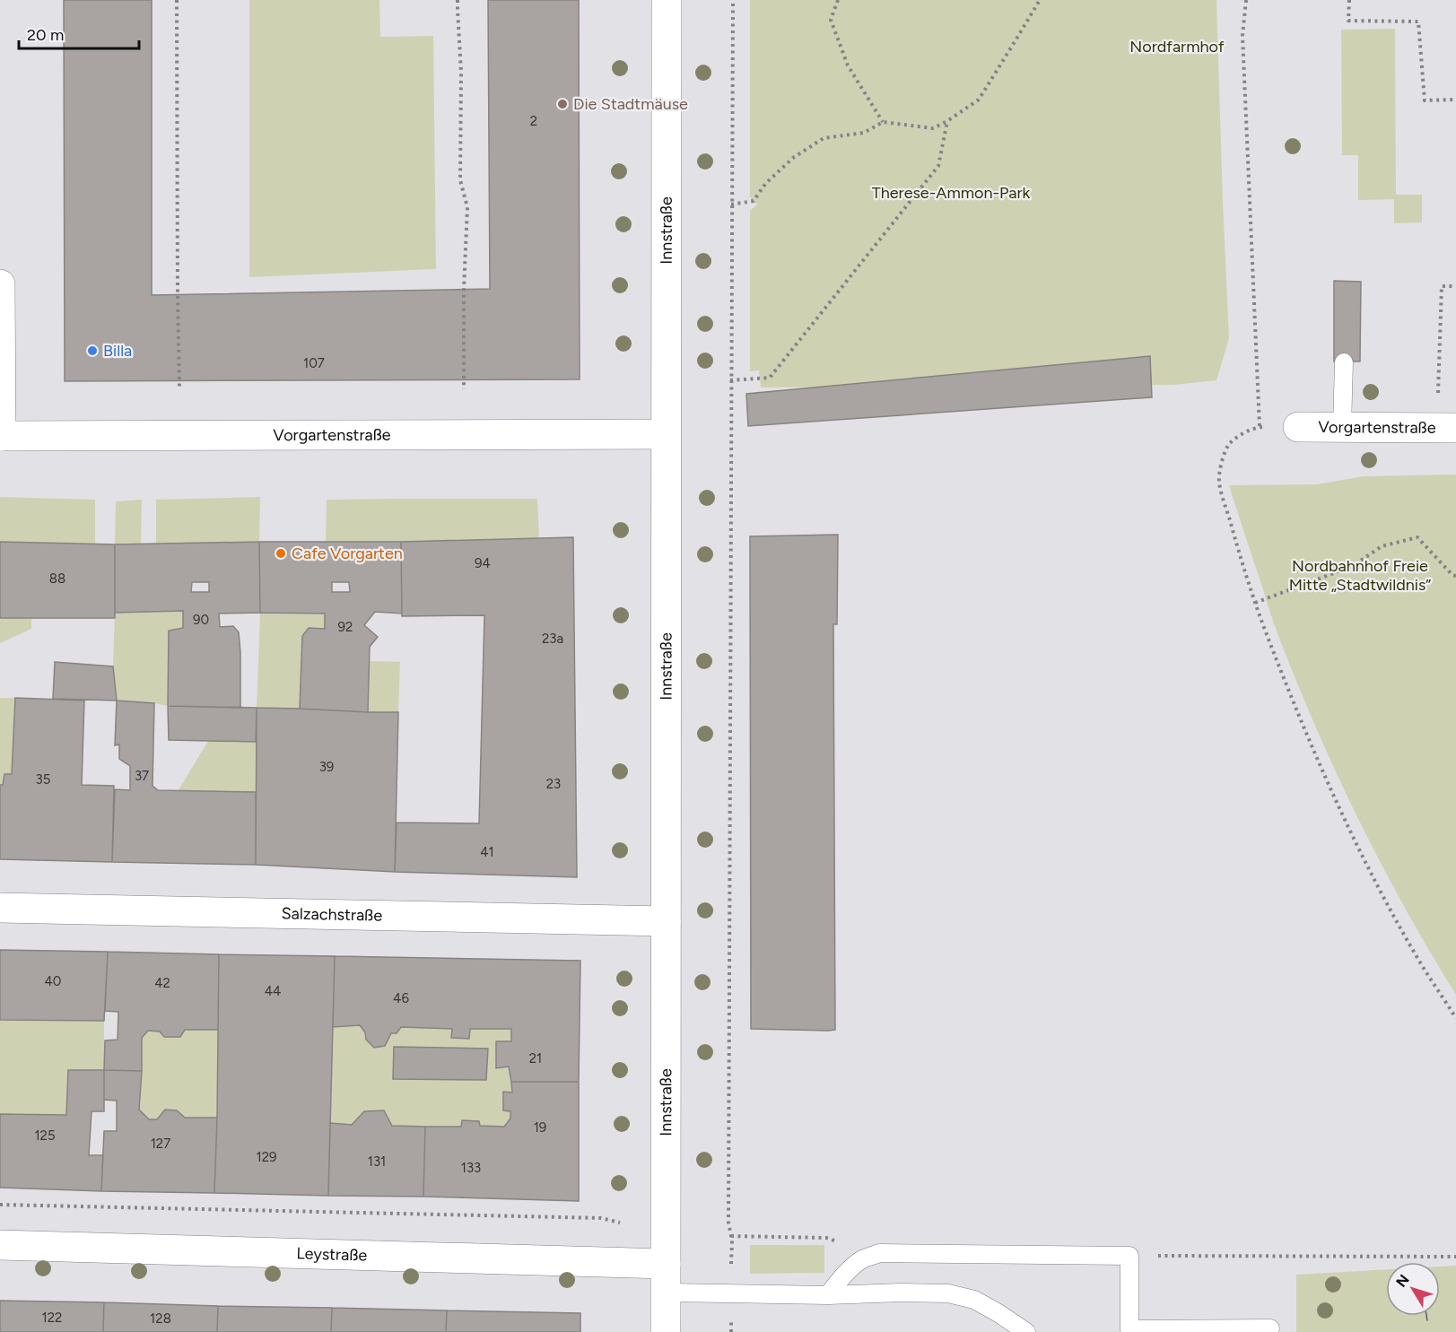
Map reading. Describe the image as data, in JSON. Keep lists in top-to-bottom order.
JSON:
{
  "streets": {
    "street": [
      "Innstraße",
      "Vorgartenstraße",
      "Salzachstraße",
      "Leystraße"
    ]
  },
  "crossings": [
    ["Innstraße", "Vorgartenstraße"],
    ["Innstraße", "Salzachstraße"],
    ["Innstraße", "Leystraße"]
  ],
  "parks": ["Nordfarmhof", "Therese-Ammon-Park", "Nordbahnhof Freie Mitte „Stadtwildnis”"],
  "places": ["Die Stadtmäuse", "Billa", "Cafe Vorgarten"],
  "house_numbers": [
    "2",
    "107",
    "94",
    "88",
    "90",
    "92",
    "23a",
    "39",
    "37",
    "35",
    "23",
    "41",
    "40",
    "42",
    "44",
    "46",
    "21",
    "19",
    "125",
    "127",
    "129",
    "131",
    "133",
    "122",
    "128"
  ],
  "scale_bar": "20 m",
  "north": "top left"
}
